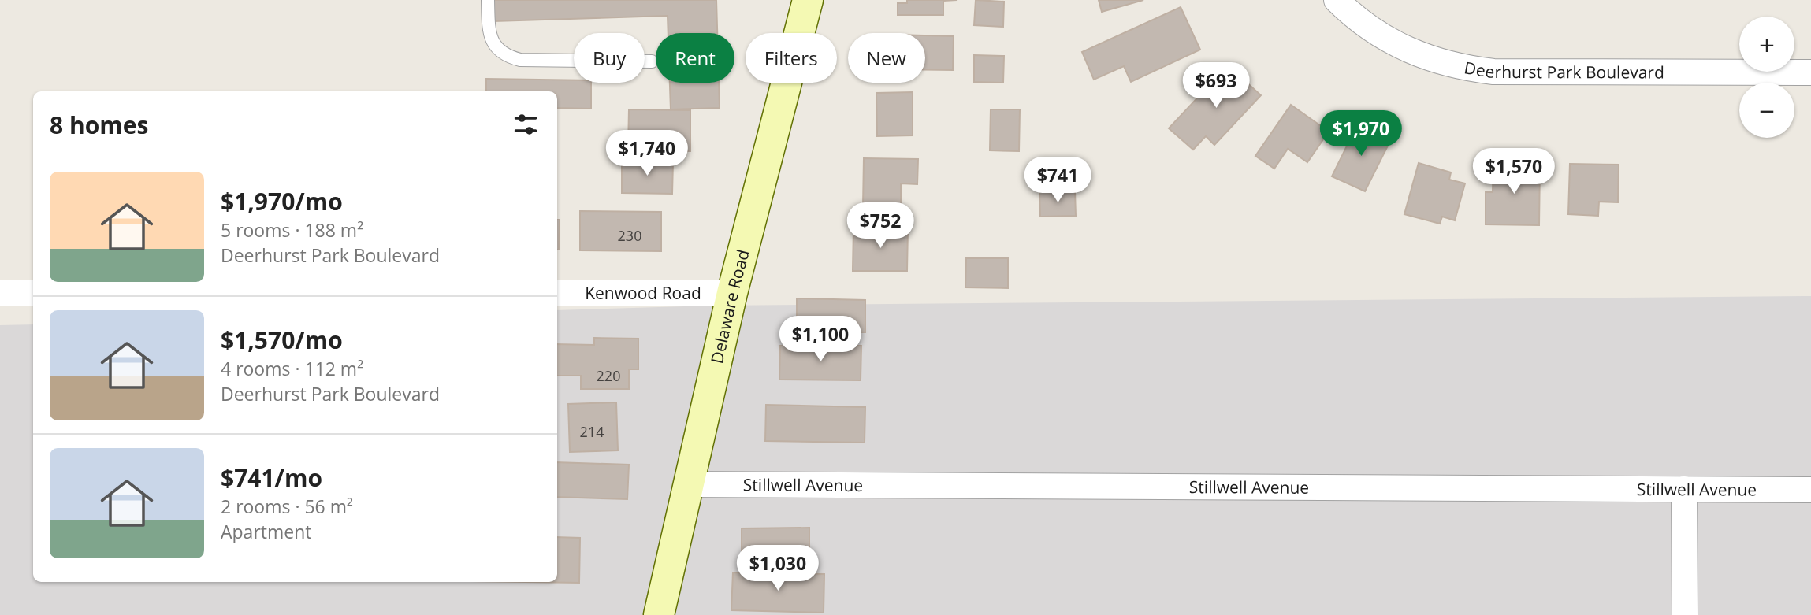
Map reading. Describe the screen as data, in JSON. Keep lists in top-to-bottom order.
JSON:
{
  "streets": {
    "street": [
      "Deerhurst Park Boulevard",
      "Kenwood Road",
      "Delaware Road",
      "Stillwell Avenue"
    ]
  },
  "crossings": [
    ["Kenwood Road", "Delaware Road"],
    ["Delaware Road", "Stillwell Avenue"]
  ],
  "house_numbers": ["230", "220", "214"],
  "page": {
    "map_buttons": ["+", "−"],
    "chip": [
      "Buy",
      "Rent",
      "Filters",
      "New"
    ],
    "price": [
      "$693",
      "$1,970",
      "$1,740",
      "$1,570",
      "$741",
      "$752",
      "$1,100",
      "$1,030"
    ],
    "heading": "8 homes",
    "list": [
      {
        "name": "$1,970/mo",
        "note": "5 rooms · 188 m² · Deerhurst Park Boulevard"
      },
      {
        "name": "$1,570/mo",
        "note": "4 rooms · 112 m² · Deerhurst Park Boulevard"
      },
      {
        "name": "$741/mo",
        "note": "2 rooms · 56 m² · Apartment"
      }
    ]
  }
}
